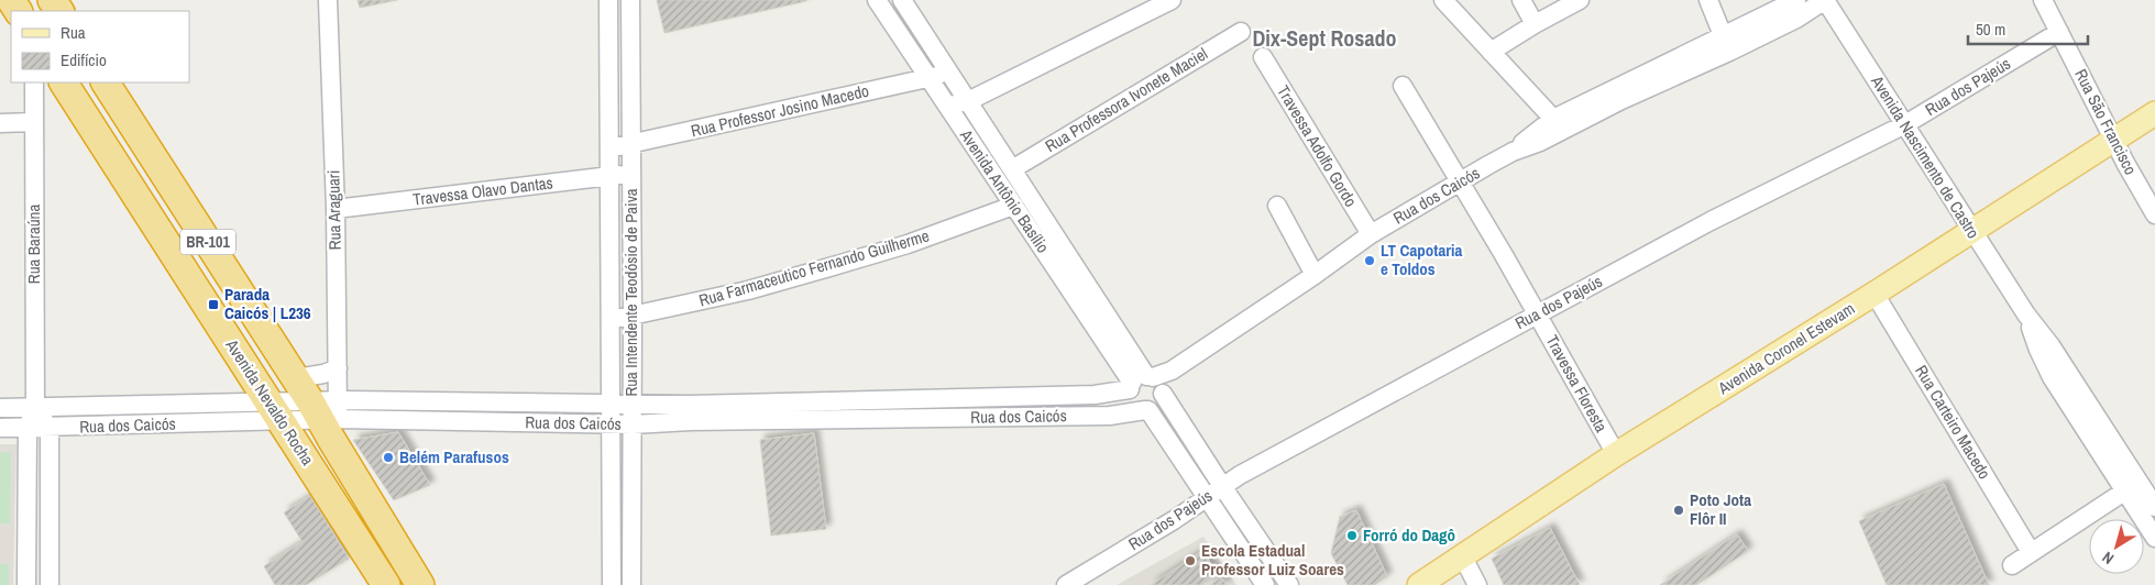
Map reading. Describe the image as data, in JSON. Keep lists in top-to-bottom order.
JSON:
{
  "streets": {
    "highway": ["BR-101", "Avenida Nevaldo Rocha"],
    "main road": ["Avenida Coronel Estevam"],
    "street": [
      "Rua dos Pajeús",
      "Rua Professora Ivonete Maciel",
      "Rua Professor Josino Macedo",
      "Rua São Francisco",
      "Travessa Adolfo Gordo",
      "Avenida Nascimento de Castro",
      "Travessa Olavo Dantas",
      "Avenida Antônio Basílio",
      "Rua dos Caicós",
      "Rua Araguari",
      "Rua Baraúna",
      "Rua Farmaceutico Fernando Guilherme",
      "Rua Intendente Teodósio de Paiva",
      "Travessa Floresta",
      "Rua Carteiro Macedo"
    ]
  },
  "crossings": [
    ["Rua dos Pajeús", "Rua São Francisco"],
    ["Rua dos Pajeús", "Avenida Nascimento de Castro"],
    ["Rua dos Pajeús", "Avenida Antônio Basílio"],
    ["Rua dos Pajeús", "Travessa Floresta"],
    ["Rua Professora Ivonete Maciel", "Avenida Antônio Basílio"],
    ["Rua Professor Josino Macedo", "Avenida Antônio Basílio"],
    ["Rua Professor Josino Macedo", "Rua Intendente Teodósio de Paiva"],
    ["Rua São Francisco", "Avenida Coronel Estevam"],
    ["Travessa Adolfo Gordo", "Rua dos Caicós"],
    ["Avenida Nascimento de Castro", "Rua dos Caicós"],
    ["Avenida Nascimento de Castro", "Avenida Coronel Estevam"],
    ["Travessa Olavo Dantas", "Rua Araguari"],
    ["Travessa Olavo Dantas", "Rua Intendente Teodósio de Paiva"],
    ["Avenida Antônio Basílio", "Rua dos Caicós"],
    ["Avenida Antônio Basílio", "Rua Farmaceutico Fernando Guilherme"],
    ["Rua dos Caicós", "Rua Araguari"],
    ["Rua dos Caicós", "Rua Baraúna"],
    ["Rua dos Caicós", "Rua Intendente Teodósio de Paiva"],
    ["Rua dos Caicós", "Travessa Floresta"],
    ["Rua dos Caicós", "Avenida Nevaldo Rocha"],
    ["Rua Araguari", "Avenida Nevaldo Rocha"],
    ["Rua Farmaceutico Fernando Guilherme", "Rua Intendente Teodósio de Paiva"],
    ["Avenida Coronel Estevam", "Travessa Floresta"],
    ["Avenida Coronel Estevam", "Rua Carteiro Macedo"]
  ],
  "districts": ["Dix-Sept Rosado"],
  "places": {
    "other": [
      "LT Capotaria e Toldos",
      "Belém Parafusos",
      "Poto Jota Flôr II",
      "Forró do Dagô",
      "Escola Estadual Professor Luiz Soares"
    ],
    "transit": ["Parada Caicós | L236"]
  },
  "legend": ["Rua", "Edifício"],
  "scale_bar": "50 m",
  "north": "bottom left"
}
